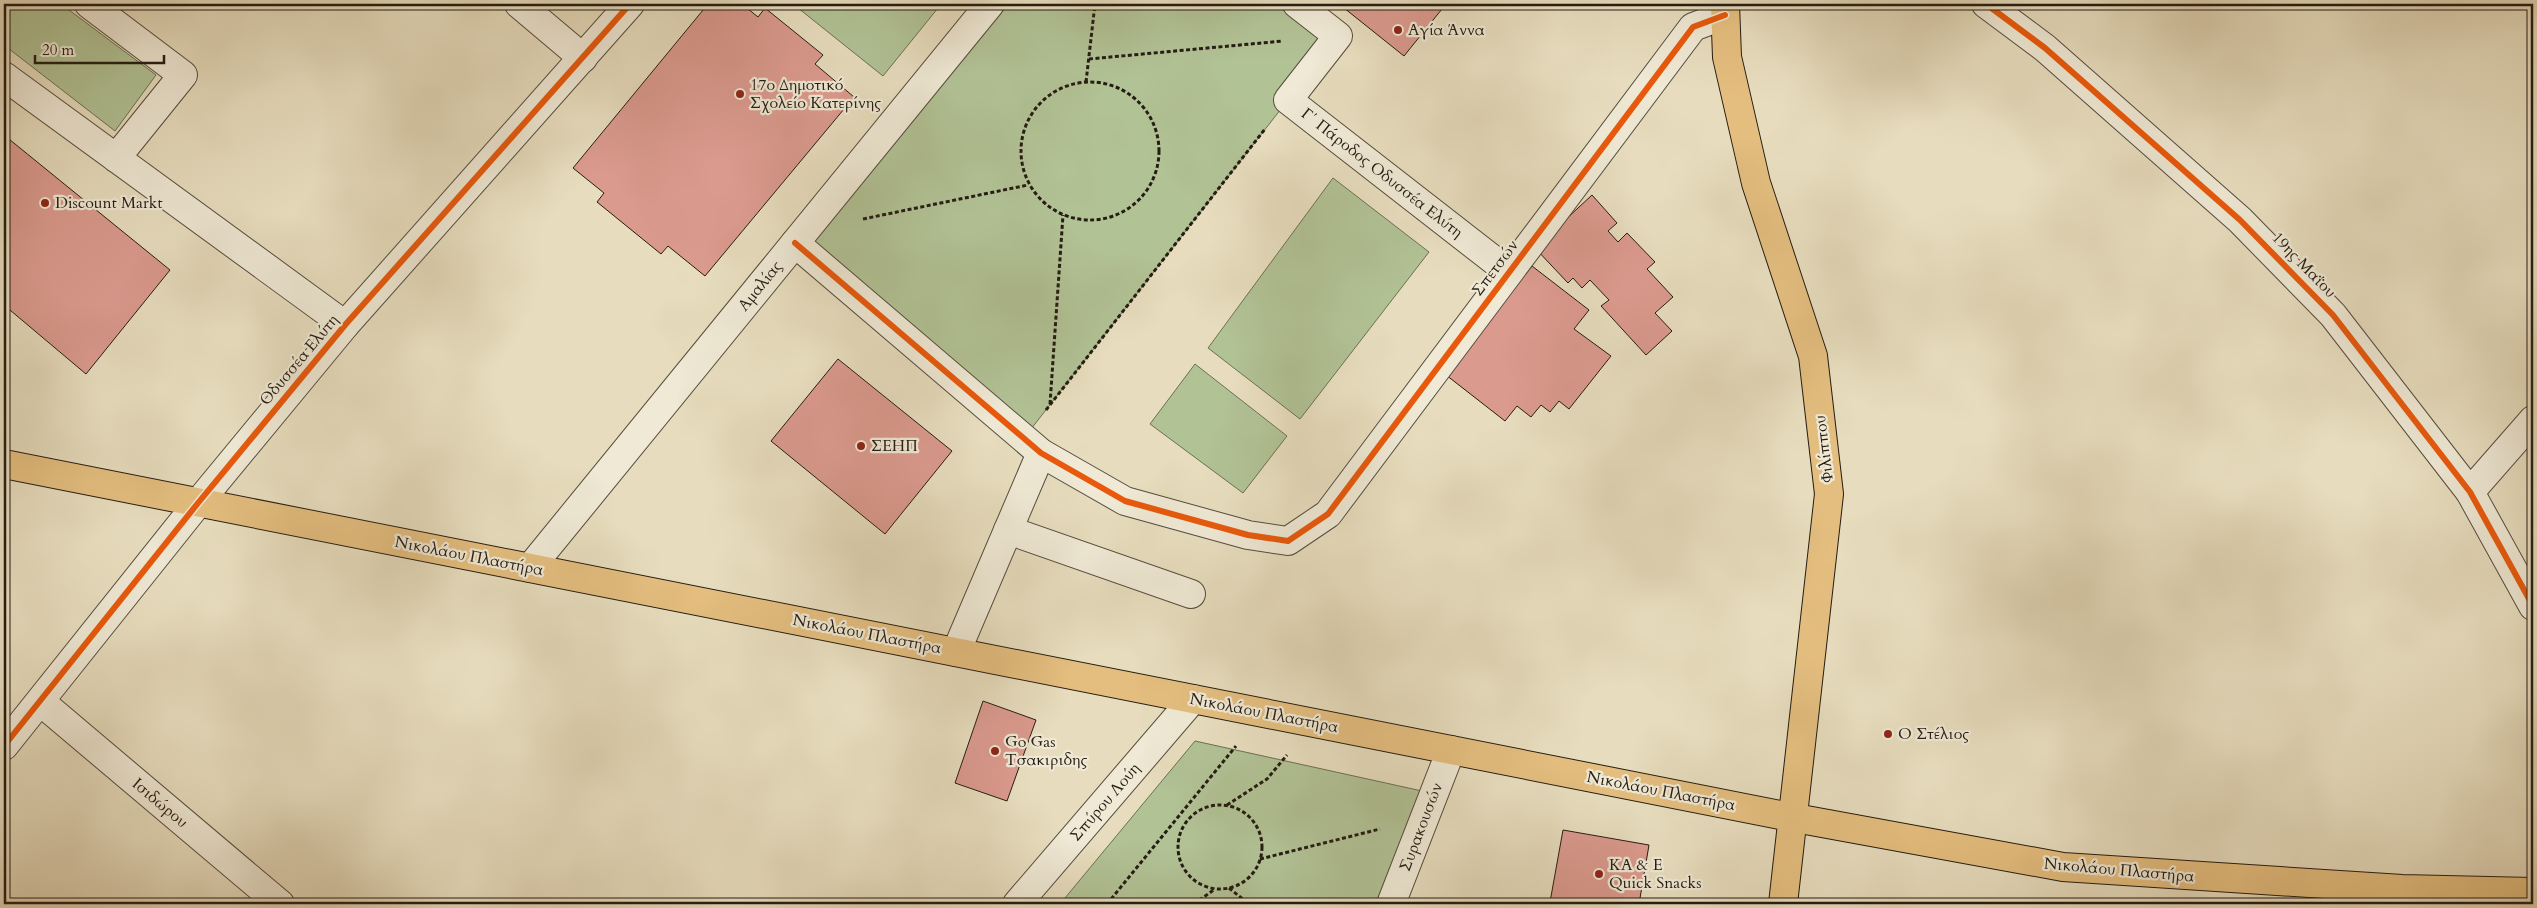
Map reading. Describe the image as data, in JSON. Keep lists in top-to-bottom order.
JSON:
{
  "streets": {
    "main road": ["Φιλίππου", "Νικολάου Πλαστήρα"],
    "street": [
      "Γ΄ Πάροδος Οδυσσέα Ελύτη",
      "19ης Μαΐου",
      "Σπετσών",
      "Αμαλίας",
      "Οδυσσέα Ελύτη",
      "Σπύρου Λούη",
      "Ισιδώρου",
      "Συρακουσών"
    ]
  },
  "crossings": [
    ["Γ΄ Πάροδος Οδυσσέα Ελύτη", "Σπετσών"],
    ["Σπετσών", "Φιλίππου"],
    ["Αμαλίας", "Νικολάου Πλαστήρα"],
    ["Οδυσσέα Ελύτη", "Νικολάου Πλαστήρα"],
    ["Οδυσσέα Ελύτη", "Ισιδώρου"],
    ["Φιλίππου", "Νικολάου Πλαστήρα"],
    ["Νικολάου Πλαστήρα", "Σπύρου Λούη"],
    ["Νικολάου Πλαστήρα", "Συρακουσών"]
  ],
  "places": [
    "Αγία Άννα",
    "17ο Δημοτικό Σχολείο Κατερίνης",
    "Discount Markt",
    "ΣΕΗΠ",
    "Ο Στέλιος",
    "Go Gas Τσακιριδης",
    "KA & E Quick Snacks"
  ],
  "scale_bar": "20 m"
}
